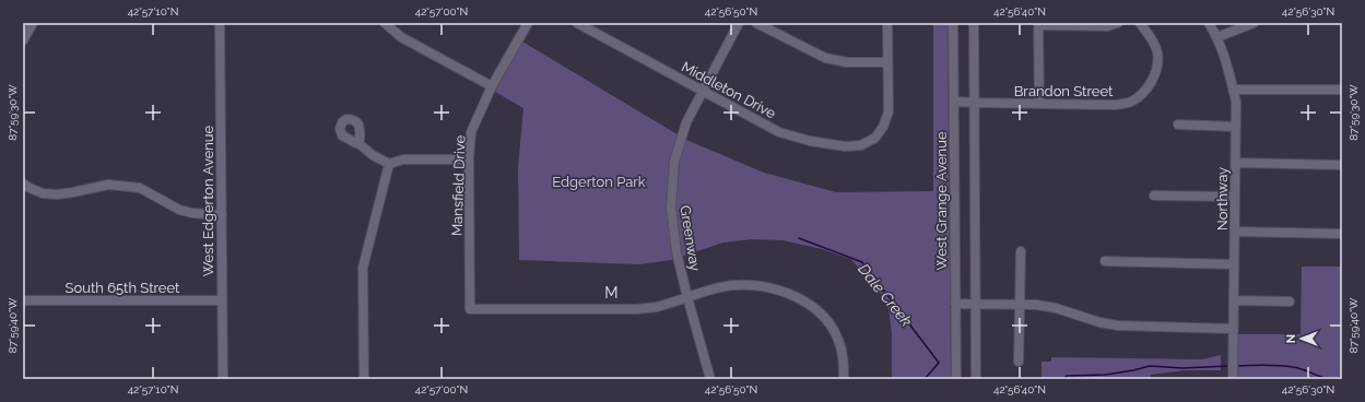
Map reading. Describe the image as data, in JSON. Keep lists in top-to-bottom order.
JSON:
{
  "streets": {
    "street": [
      "Middleton Drive",
      "Brandon Street",
      "Mansfield Drive",
      "Northway",
      "West Edgerton Avenue",
      "West Grange Avenue",
      "Greenway",
      "South 65th Street"
    ]
  },
  "crossings": [
    ["Middleton Drive", "Greenway"],
    ["Brandon Street", "West Grange Avenue"],
    ["Mansfield Drive", "Greenway"],
    ["West Edgerton Avenue", "South 65th Street"]
  ],
  "districts": ["M"],
  "water": ["Dale Creek"],
  "parks": ["Edgerton Park"],
  "north": "left",
  "coordinates": [
    "42°57'10\"N",
    "42°57'00\"N",
    "42°56'50\"N",
    "42°56'40\"N",
    "42°56'30\"N",
    "87°59'30\"W",
    "87°59'40\"W"
  ]
}
